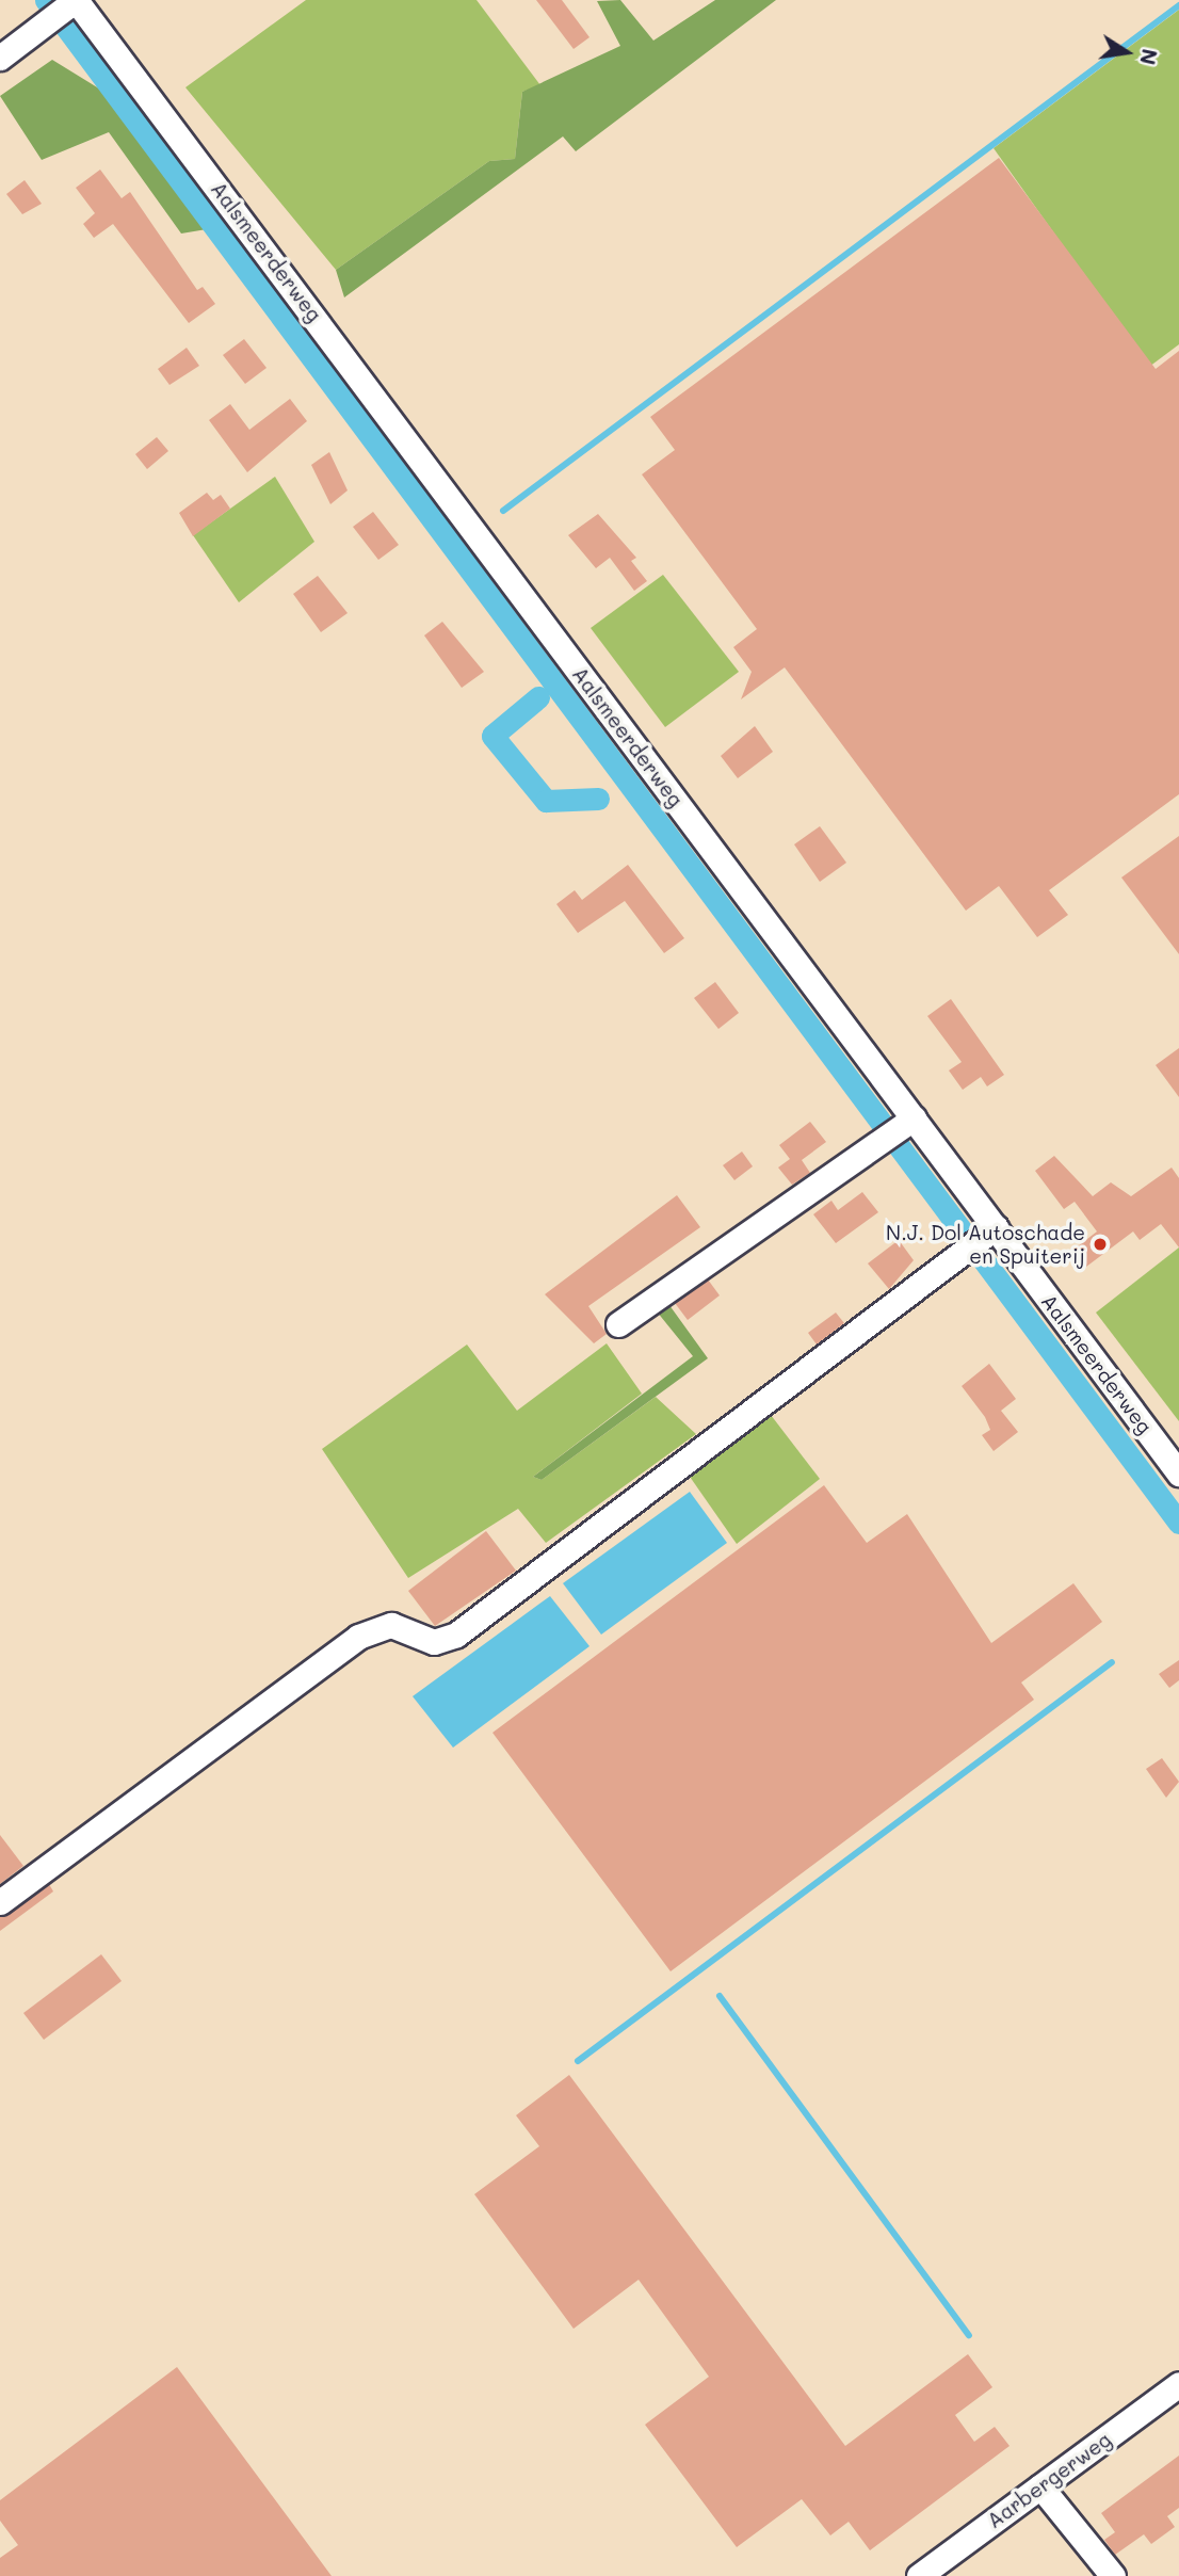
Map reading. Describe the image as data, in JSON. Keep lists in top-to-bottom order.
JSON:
{
  "streets": {
    "street": ["Aalsmeerderweg", "Aarbergerweg"]
  },
  "places": ["N.J. Dol Autoschade en Spuiterij"],
  "north": "right"
}
